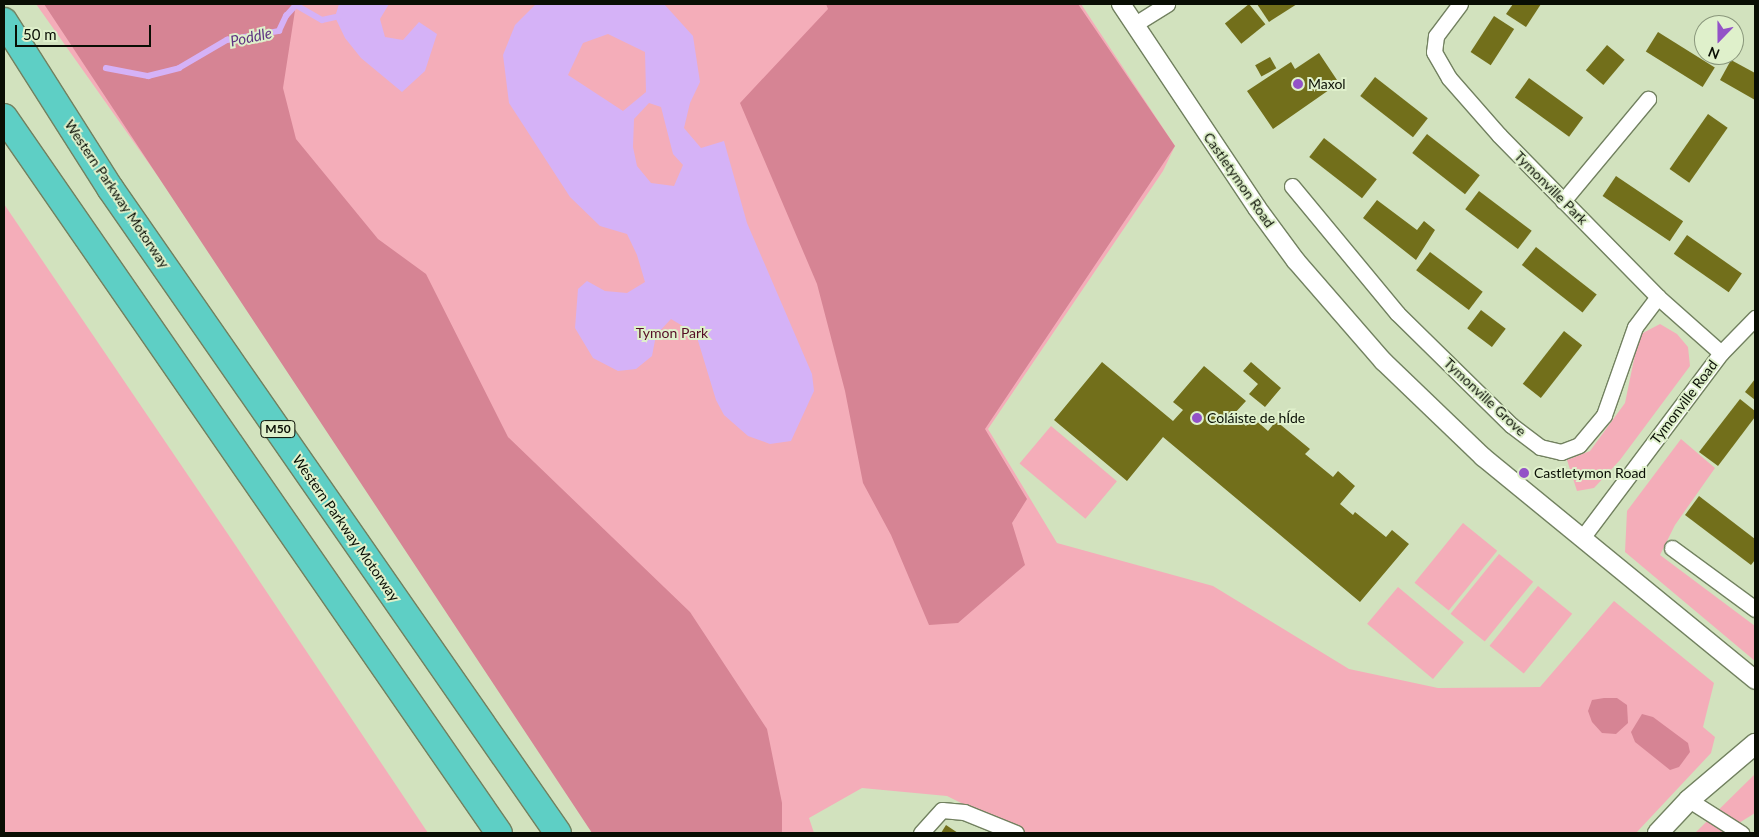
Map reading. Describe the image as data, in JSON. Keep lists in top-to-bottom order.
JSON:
{
  "streets": {
    "highway": ["Western Parkway Motorway", "M50"],
    "street": [
      "Castletymon Road",
      "Tymonville Park",
      "Tymonville Grove",
      "Tymonville Road"
    ]
  },
  "crossings": [
    ["Castletymon Road", "Tymonville Road"],
    ["Tymonville Park", "Tymonville Grove"],
    ["Tymonville Park", "Tymonville Road"]
  ],
  "water": ["Poddle"],
  "parks": ["Tymon Park"],
  "places": ["Maxol", "Coláiste de hÍde", "Castletymon Road"],
  "scale_bar": "50 m",
  "north": "bottom"
}
